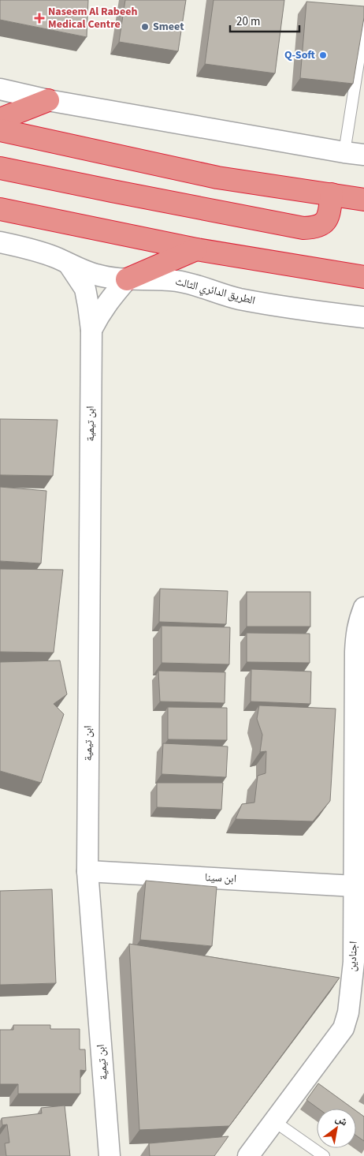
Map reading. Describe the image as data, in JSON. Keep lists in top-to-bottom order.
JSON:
{
  "streets": {
    "street": [
      "الطريق الدائري الثالث",
      "ابن تيمية",
      "ابن سينا",
      "اجنادين"
    ]
  },
  "crossings": [
    ["الطريق الدائري الثالث", "ابن تيمية"],
    ["ابن تيمية", "ابن سينا"],
    ["ابن سينا", "اجنادين"]
  ],
  "places": {
    "health": ["Naseem Al Rabeeh Medical Centre"],
    "other": ["Smeet", "Q-Soft"]
  },
  "scale_bar": "20 m",
  "north": "top right"
}
